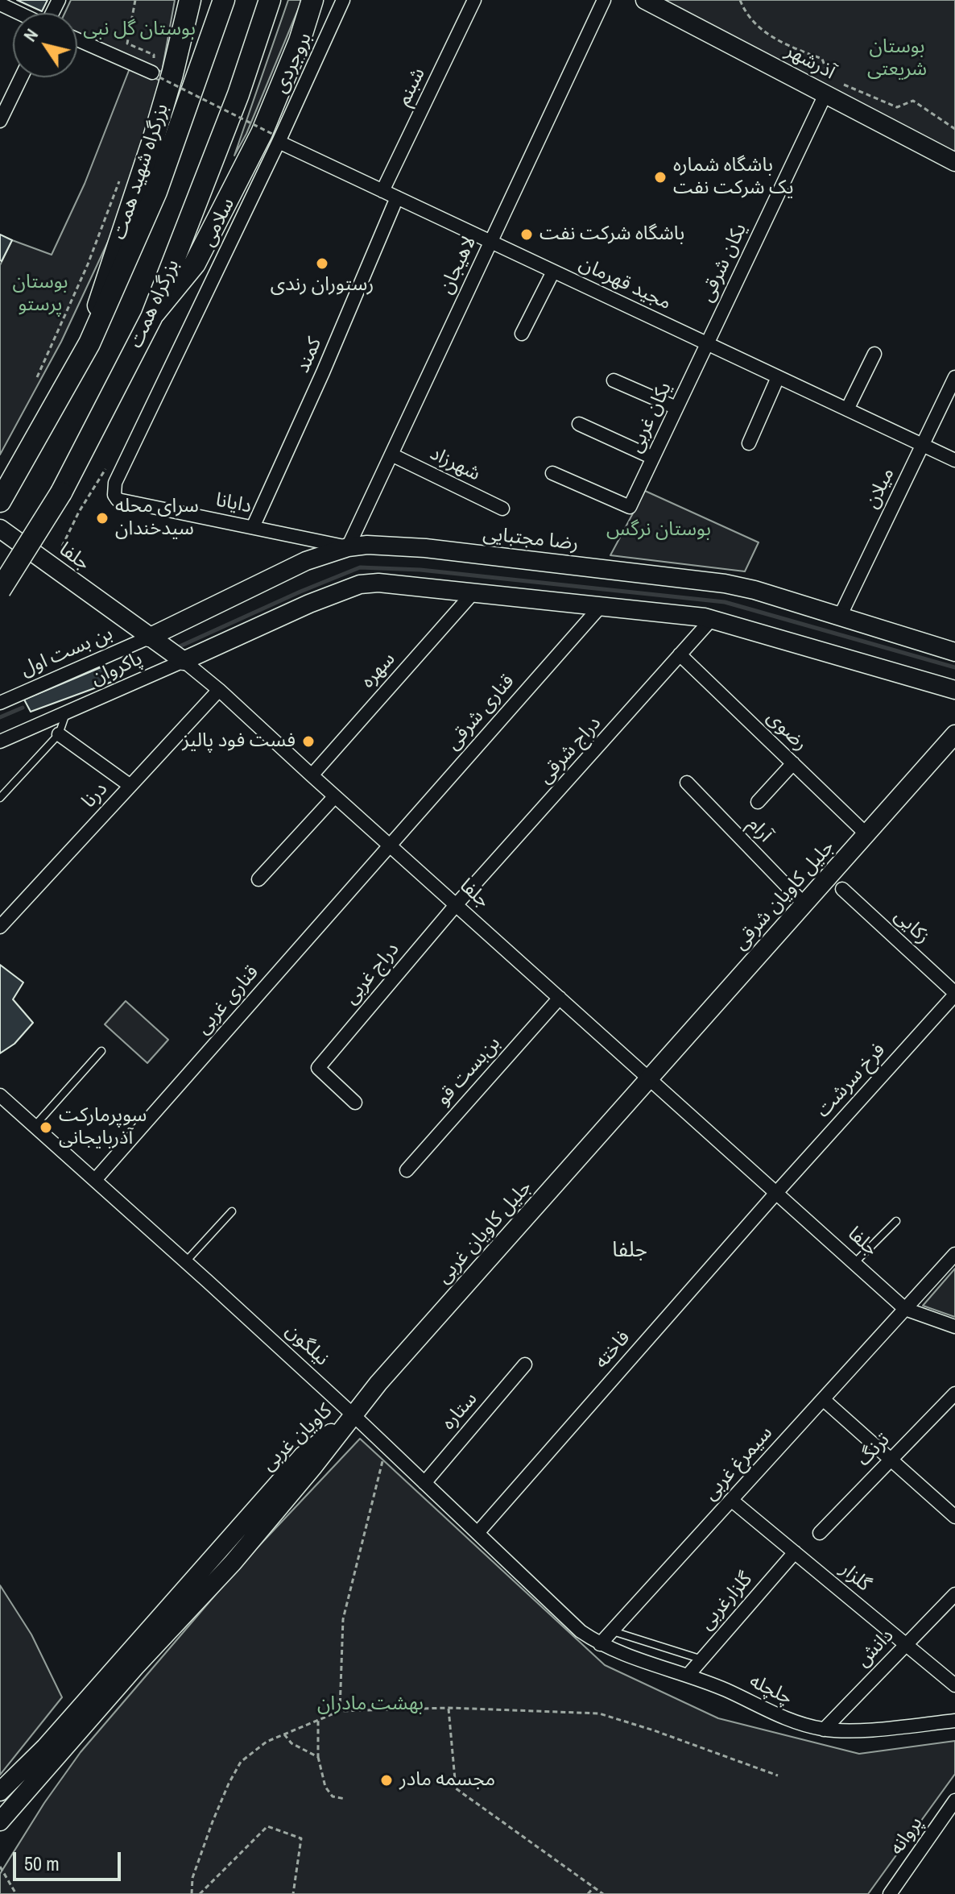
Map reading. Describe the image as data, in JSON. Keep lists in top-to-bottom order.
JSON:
{
  "streets": {
    "main road": [
      "آذرشهر",
      "بزرگراه شهید همت",
      "بزرگراه همت",
      "رضا مجتبایی",
      "جلفا",
      "جلیل کاویان شرقی",
      "جلیل کاویان غربی",
      "کاویان غربی"
    ],
    "street": [
      "بروجردی",
      "شبنم",
      "سلامی",
      "یکان شرقی",
      "لاهیجان",
      "مجید قهرمان",
      "کمند",
      "یکان غربی",
      "شهرزاد",
      "میلان",
      "دایانا",
      "بن بست اول",
      "پاکروان",
      "سهره",
      "قناری شرقی",
      "رضوی",
      "دراج شرقی",
      "درنا",
      "آرام",
      "زکایی",
      "دراج غربی",
      "قناری غربی",
      "بن‌بست قو",
      "فرخ سرشت",
      "نیلگون",
      "فاخته",
      "ستاره",
      "ترنگ",
      "سیمرغ غربی",
      "گلزار",
      "گلزارغربی",
      "دانش",
      "چلچله",
      "پروانه"
    ]
  },
  "crossings": [
    ["آذرشهر", "یکان شرقی"],
    ["بروجردی", "سلامی"],
    ["بروجردی", "مجید قهرمان"],
    ["شبنم", "مجید قهرمان"],
    ["سلامی", "مجید قهرمان"],
    ["سلامی", "دایانا"],
    ["یکان شرقی", "مجید قهرمان"],
    ["یکان شرقی", "یکان غربی"],
    ["لاهیجان", "مجید قهرمان"],
    ["لاهیجان", "شهرزاد"],
    ["لاهیجان", "دایانا"],
    ["لاهیجان", "رضا مجتبایی"],
    ["مجید قهرمان", "کمند"],
    ["مجید قهرمان", "یکان غربی"],
    ["مجید قهرمان", "میلان"],
    ["کمند", "دایانا"],
    ["میلان", "رضا مجتبایی"],
    ["دایانا", "رضا مجتبایی"],
    ["رضا مجتبایی", "جلفا"],
    ["رضا مجتبایی", "بن بست اول"],
    ["جلفا", "بن بست اول"],
    ["جلفا", "پاکروان"],
    ["جلفا", "سهره"],
    ["جلفا", "قناری شرقی"],
    ["جلفا", "دراج شرقی"],
    ["جلفا", "درنا"],
    ["جلفا", "جلیل کاویان شرقی"],
    ["جلفا", "دراج غربی"],
    ["جلفا", "قناری غربی"],
    ["جلفا", "بن‌بست قو"],
    ["جلفا", "فرخ سرشت"],
    ["جلفا", "جلیل کاویان غربی"],
    ["جلفا", "فاخته"],
    ["جلفا", "سیمرغ غربی"],
    ["قناری شرقی", "قناری غربی"],
    ["رضوی", "دراج شرقی"],
    ["رضوی", "جلیل کاویان شرقی"],
    ["دراج شرقی", "دراج غربی"],
    ["آرام", "جلیل کاویان شرقی"],
    ["جلیل کاویان شرقی", "جلیل کاویان غربی"],
    ["زکایی", "فرخ سرشت"],
    ["قناری غربی", "نیلگون"],
    ["فرخ سرشت", "فاخته"],
    ["جلیل کاویان غربی", "نیلگون"],
    ["جلیل کاویان غربی", "کاویان غربی"],
    ["نیلگون", "فاخته"],
    ["نیلگون", "ستاره"],
    ["نیلگون", "کاویان غربی"],
    ["نیلگون", "چلچله"],
    ["سیمرغ غربی", "گلزار"],
    ["سیمرغ غربی", "چلچله"],
    ["گلزار", "گلزارغربی"],
    ["گلزار", "دانش"],
    ["گلزارغربی", "چلچله"],
    ["دانش", "چلچله"]
  ],
  "districts": ["جلفا"],
  "parks": [
    "بوستان گل نبی",
    "بوستان شریعتی",
    "بوستان پرستو",
    "بوستان نرگس",
    "بهشت مادران"
  ],
  "places": [
    "باشگاه شماره یک شرکت نفت",
    "باشگاه شرکت نفت",
    "رستوران رندی",
    "سرای محله سیدخندان",
    "فست فود پالیز",
    "سوپرمارکت آذربایجانی",
    "مجسمه مادر"
  ],
  "scale_bar": "50 m",
  "north": "top left"
}
